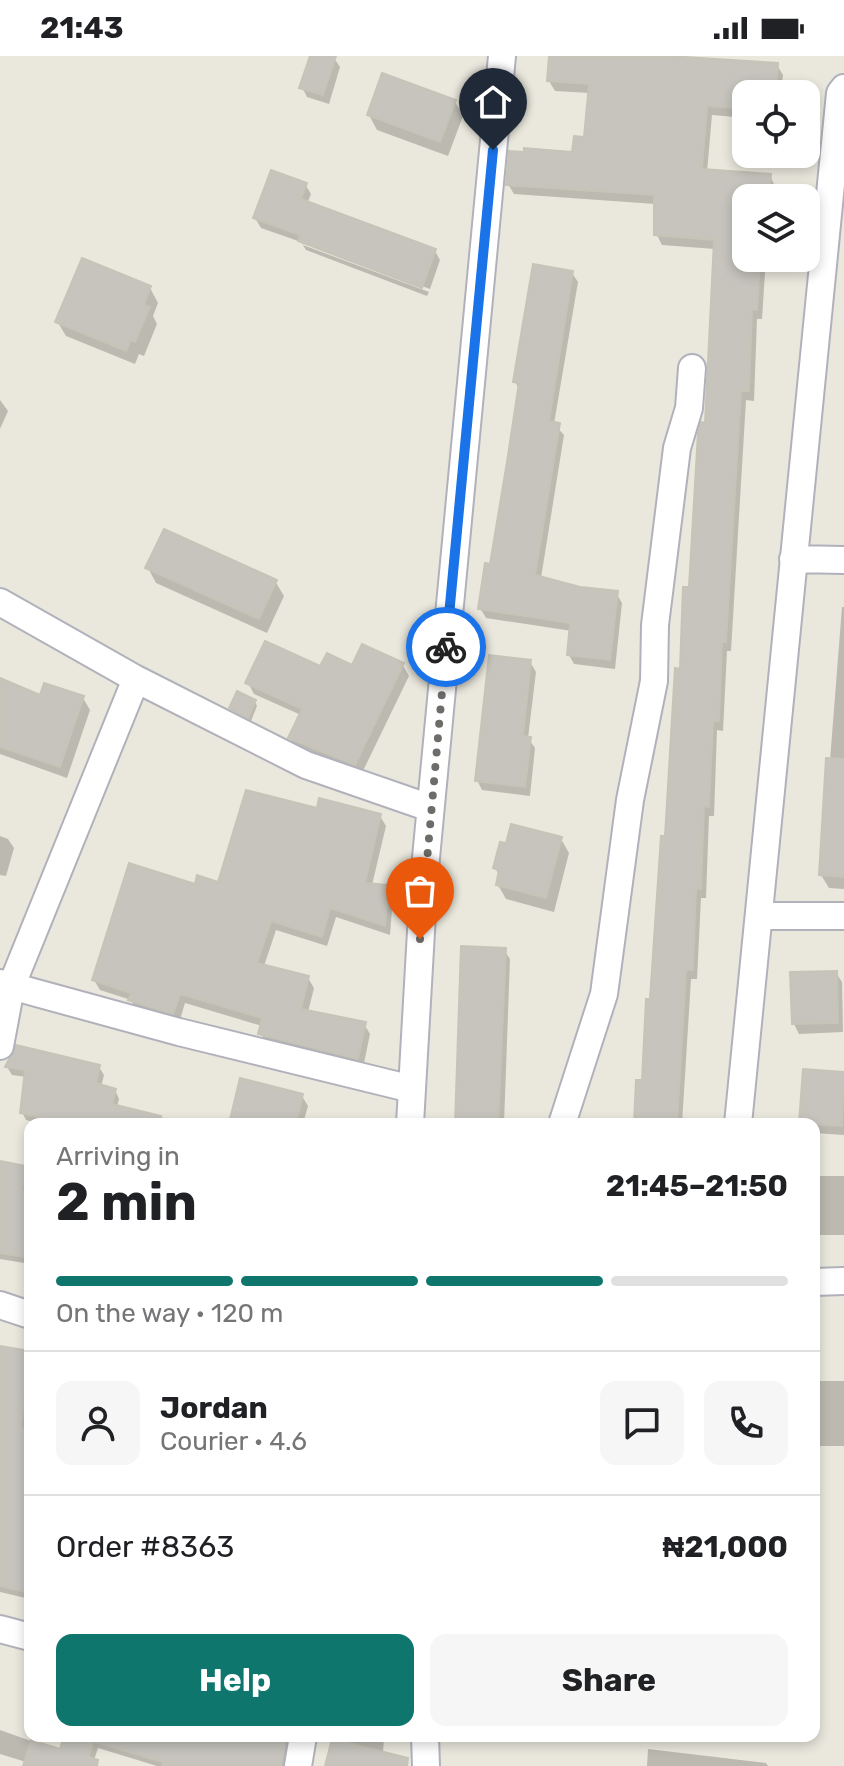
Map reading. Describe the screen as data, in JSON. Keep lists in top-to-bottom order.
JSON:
{
  "page": {
    "status": "21:43",
    "heading": ["2 min", "Arriving in", "21:45–21:50"],
    "panel": [
      "Jordan",
      "Courier · 4.6",
      "Order #8363",
      "₦21,000"
    ],
    "bar": "On the way · 120 m",
    "buttons": ["Help", "Share"]
  }
}
